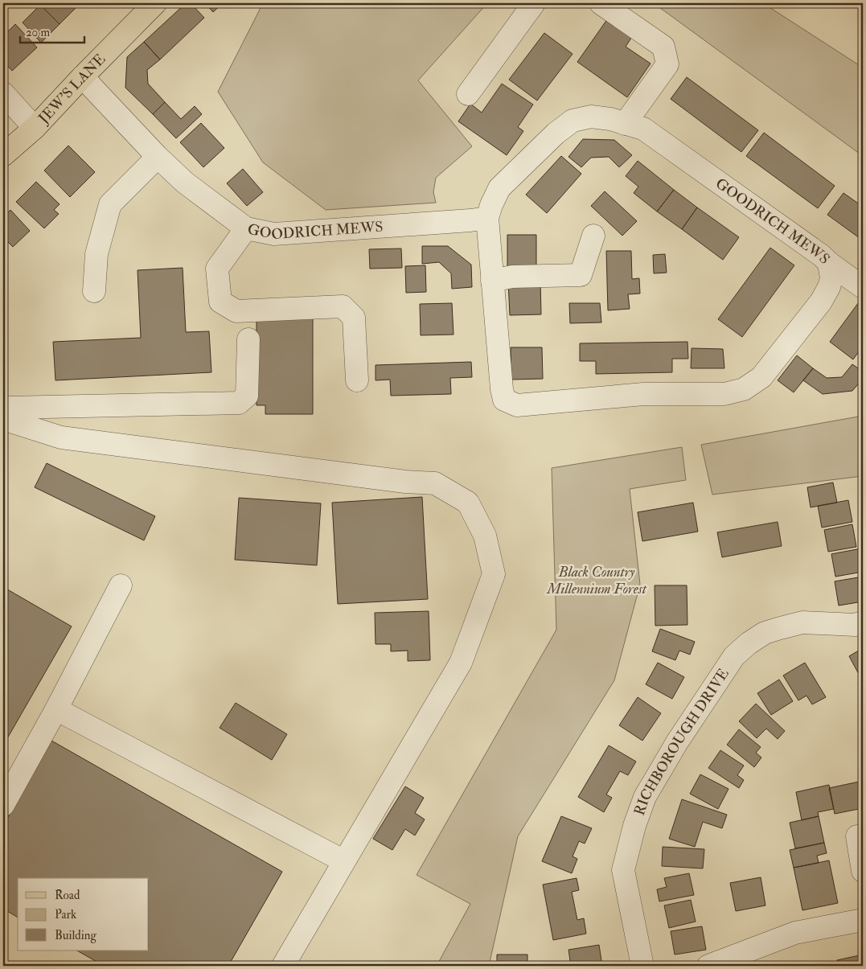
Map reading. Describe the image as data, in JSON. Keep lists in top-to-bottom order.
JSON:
{
  "streets": {
    "main road": ["JEW'S LANE"],
    "street": ["GOODRICH MEWS", "RICHBOROUGH DRIVE"]
  },
  "crossings": [
    ["JEW'S LANE", "GOODRICH MEWS"]
  ],
  "parks": ["Black Country Millennium Forest"],
  "legend": ["Road", "Park", "Building"],
  "scale_bar": "20 m"
}
